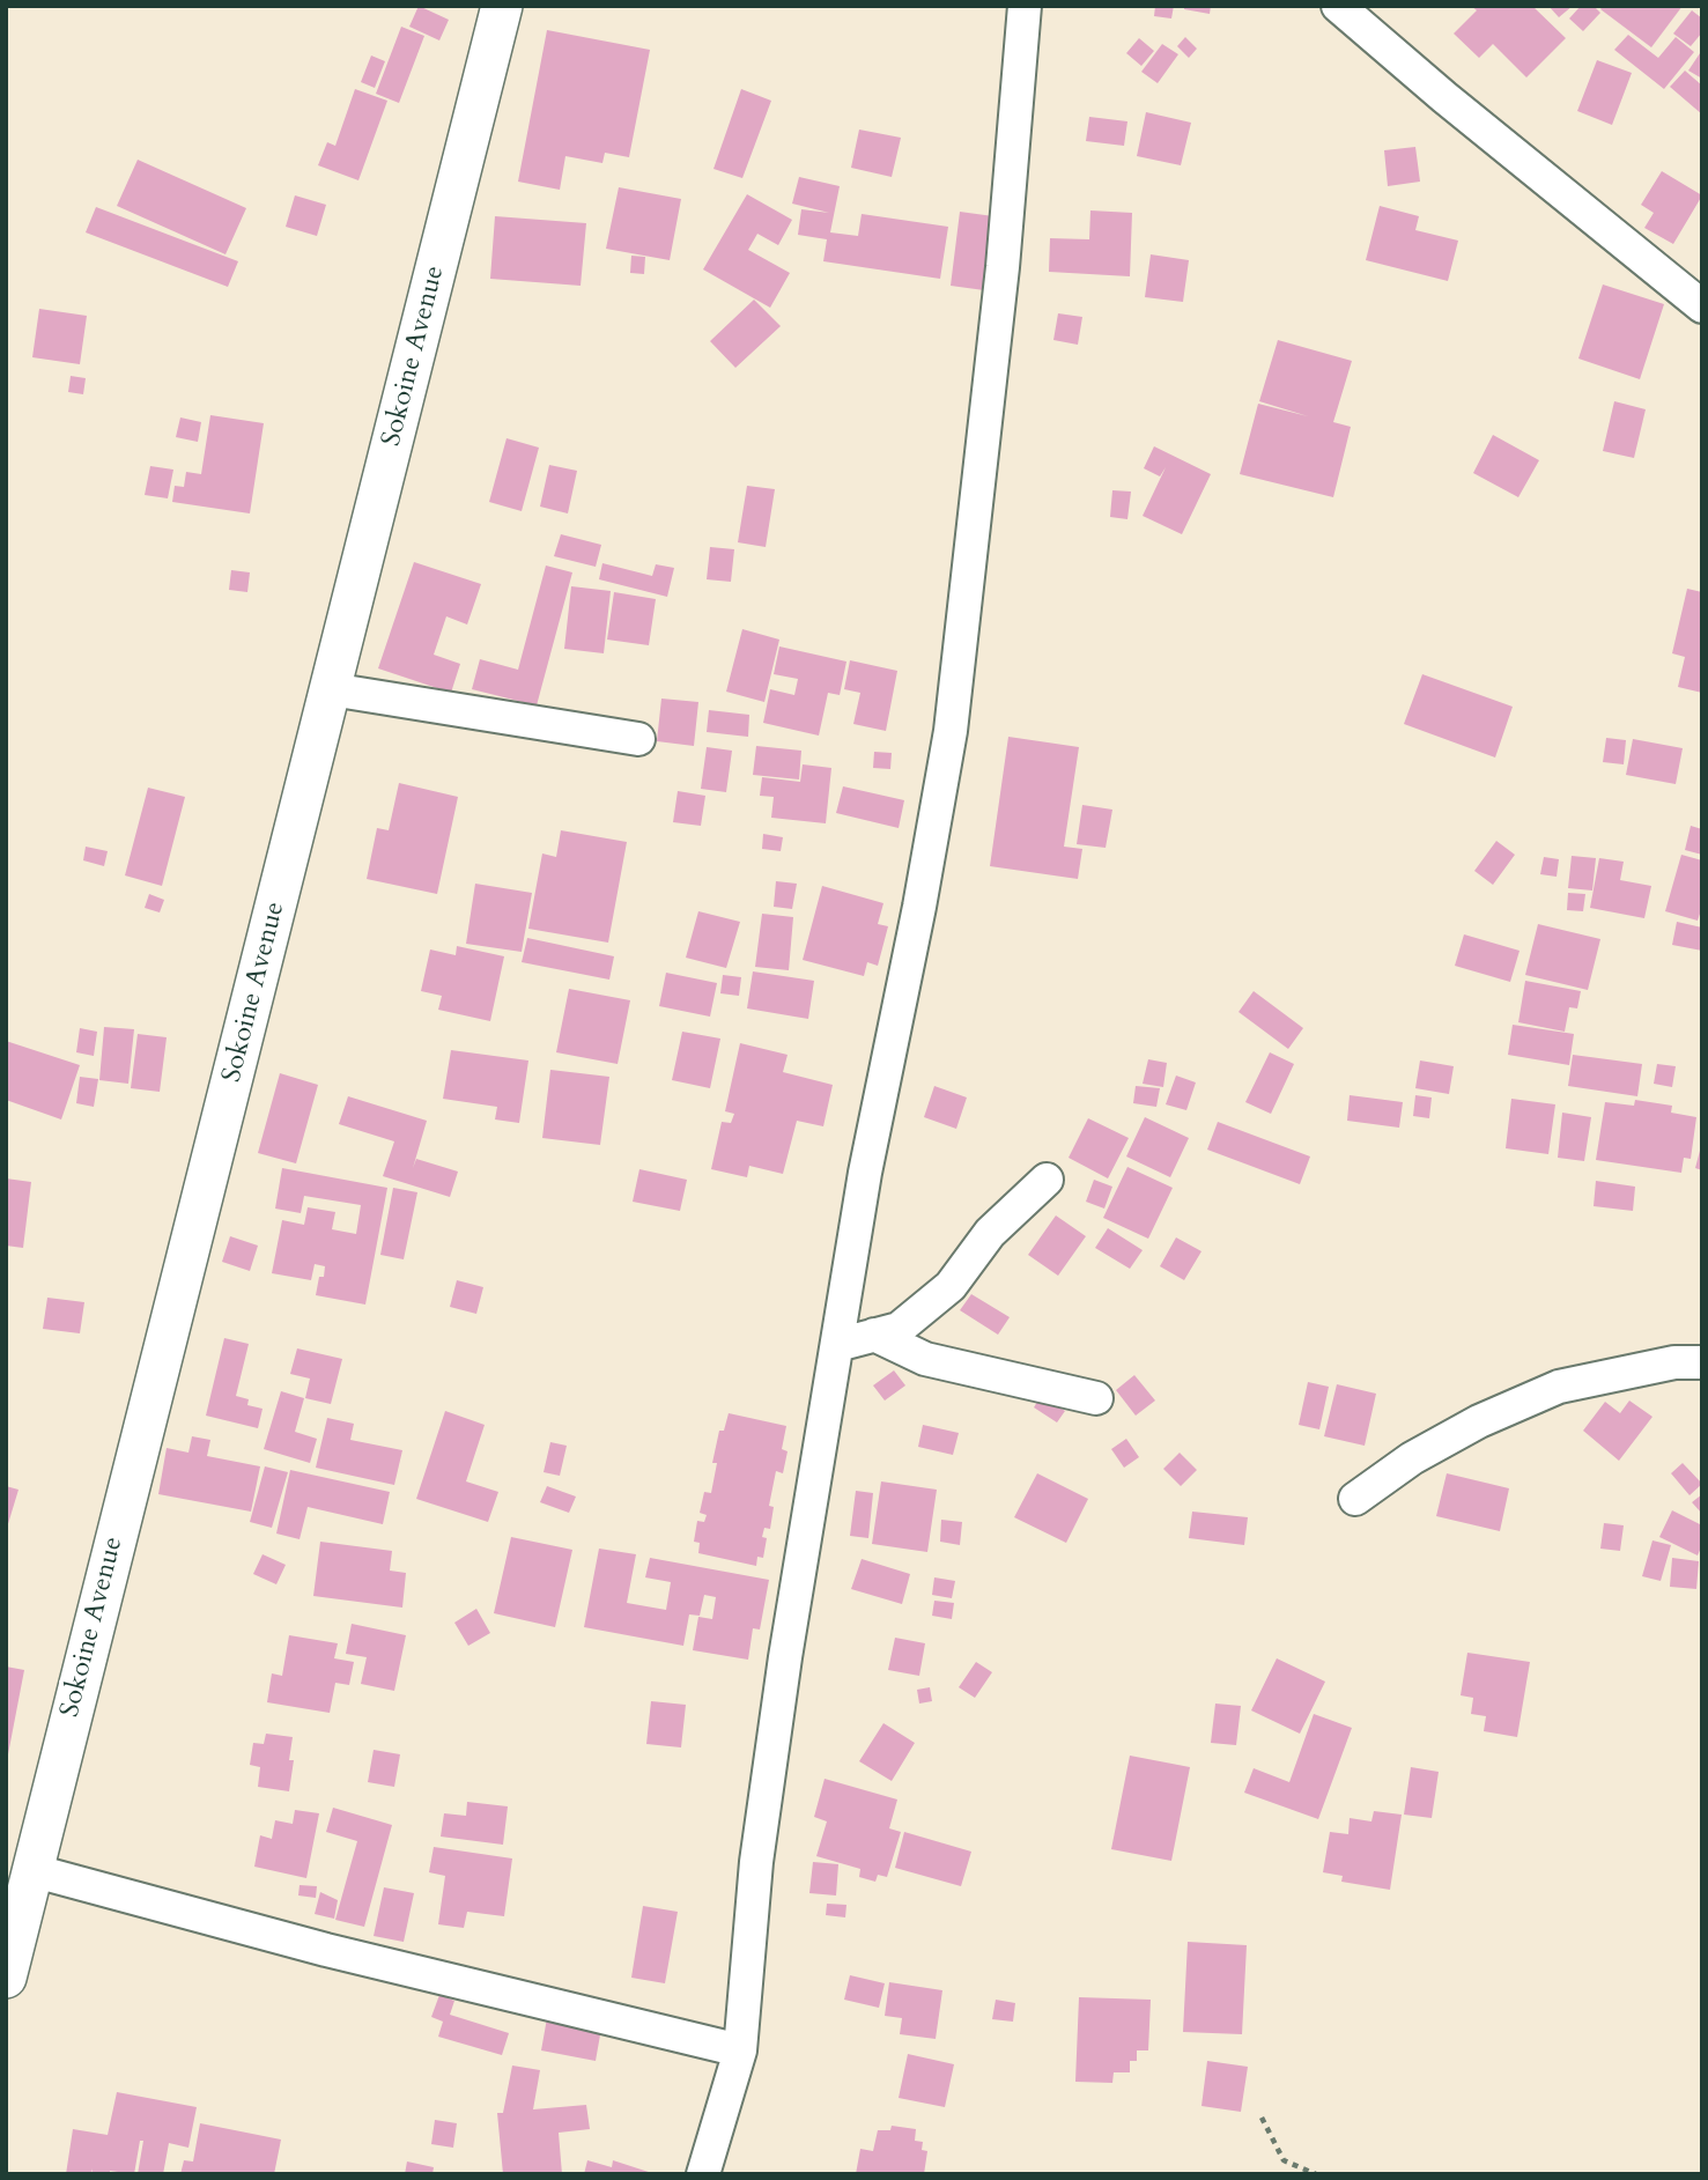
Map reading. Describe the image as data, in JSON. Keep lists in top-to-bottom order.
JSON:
{
  "streets": {
    "street": ["Sokoine Avenue"]
  }
}
